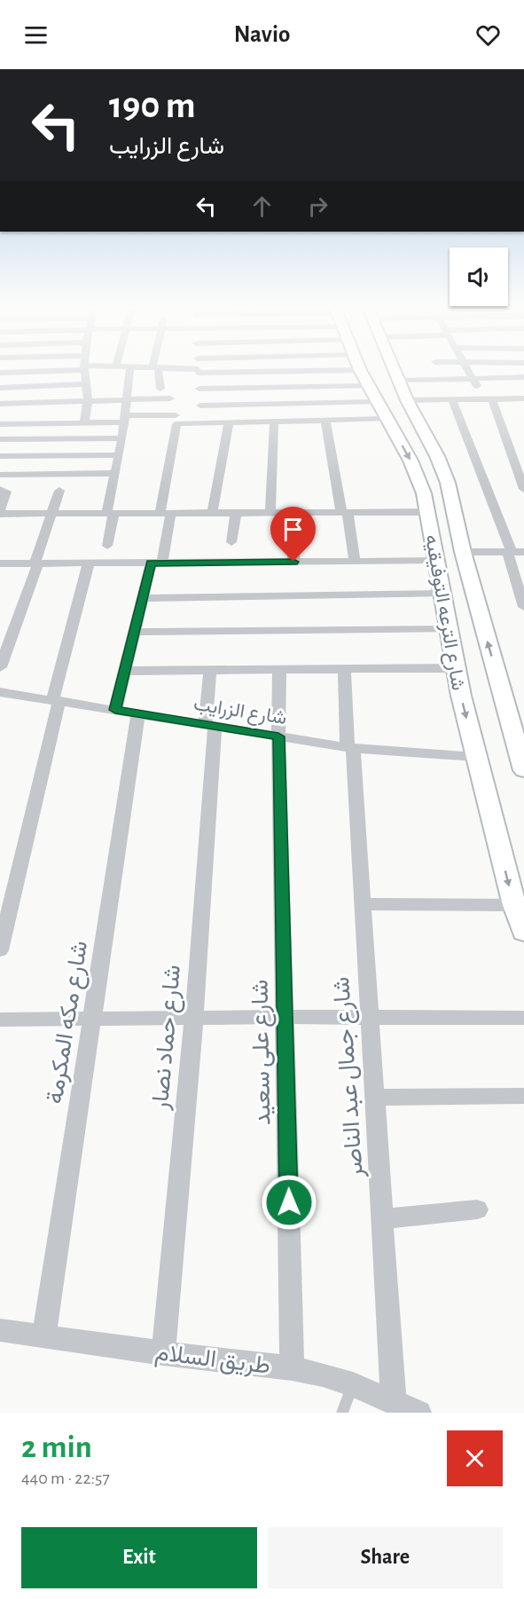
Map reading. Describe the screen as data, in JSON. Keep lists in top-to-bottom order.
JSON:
{
  "streets": {
    "main road": ["شارع الترعه التوفيقيه"],
    "street": [
      "شارع الزرايب",
      "شارع مكه المكرمة",
      "شارع حماد نصار",
      "شارع على سعيد",
      "شارع جمال عبد الناصر",
      "طريق السلام"
    ]
  },
  "crossings": [
    ["شارع الترعه التوفيقيه", "شارع الزرايب"],
    ["شارع الزرايب", "شارع مكه المكرمة"],
    ["شارع الزرايب", "شارع حماد نصار"],
    ["شارع الزرايب", "شارع على سعيد"],
    ["شارع الزرايب", "شارع جمال عبد الناصر"],
    ["شارع مكه المكرمة", "طريق السلام"],
    ["شارع حماد نصار", "طريق السلام"],
    ["شارع على سعيد", "طريق السلام"],
    ["شارع جمال عبد الناصر", "طريق السلام"]
  ],
  "page": {
    "header": "Navio",
    "turn": ["190 m", "شارع الزرايب"],
    "heading": ["2 min", "440 m · 22:57"],
    "buttons": ["Exit", "Share"]
  }
}
